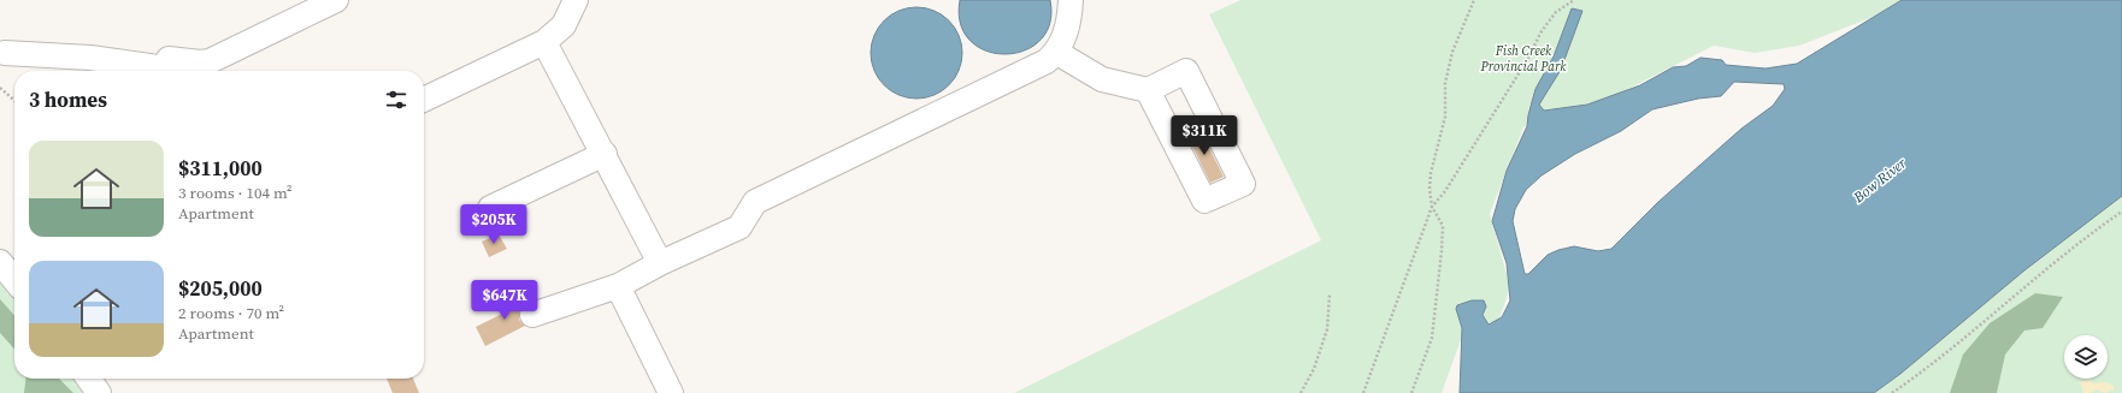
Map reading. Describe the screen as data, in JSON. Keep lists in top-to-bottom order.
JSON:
{
  "water": ["Bow River"],
  "parks": ["Fish Creek Provincial Park"],
  "page": {
    "heading": "3 homes",
    "price": ["$311K", "$205K", "$647K"],
    "list": [
      {
        "name": "$311,000",
        "note": "3 rooms · 104 m² · Apartment"
      },
      {
        "name": "$205,000",
        "note": "2 rooms · 70 m² · Apartment"
      }
    ]
  }
}
